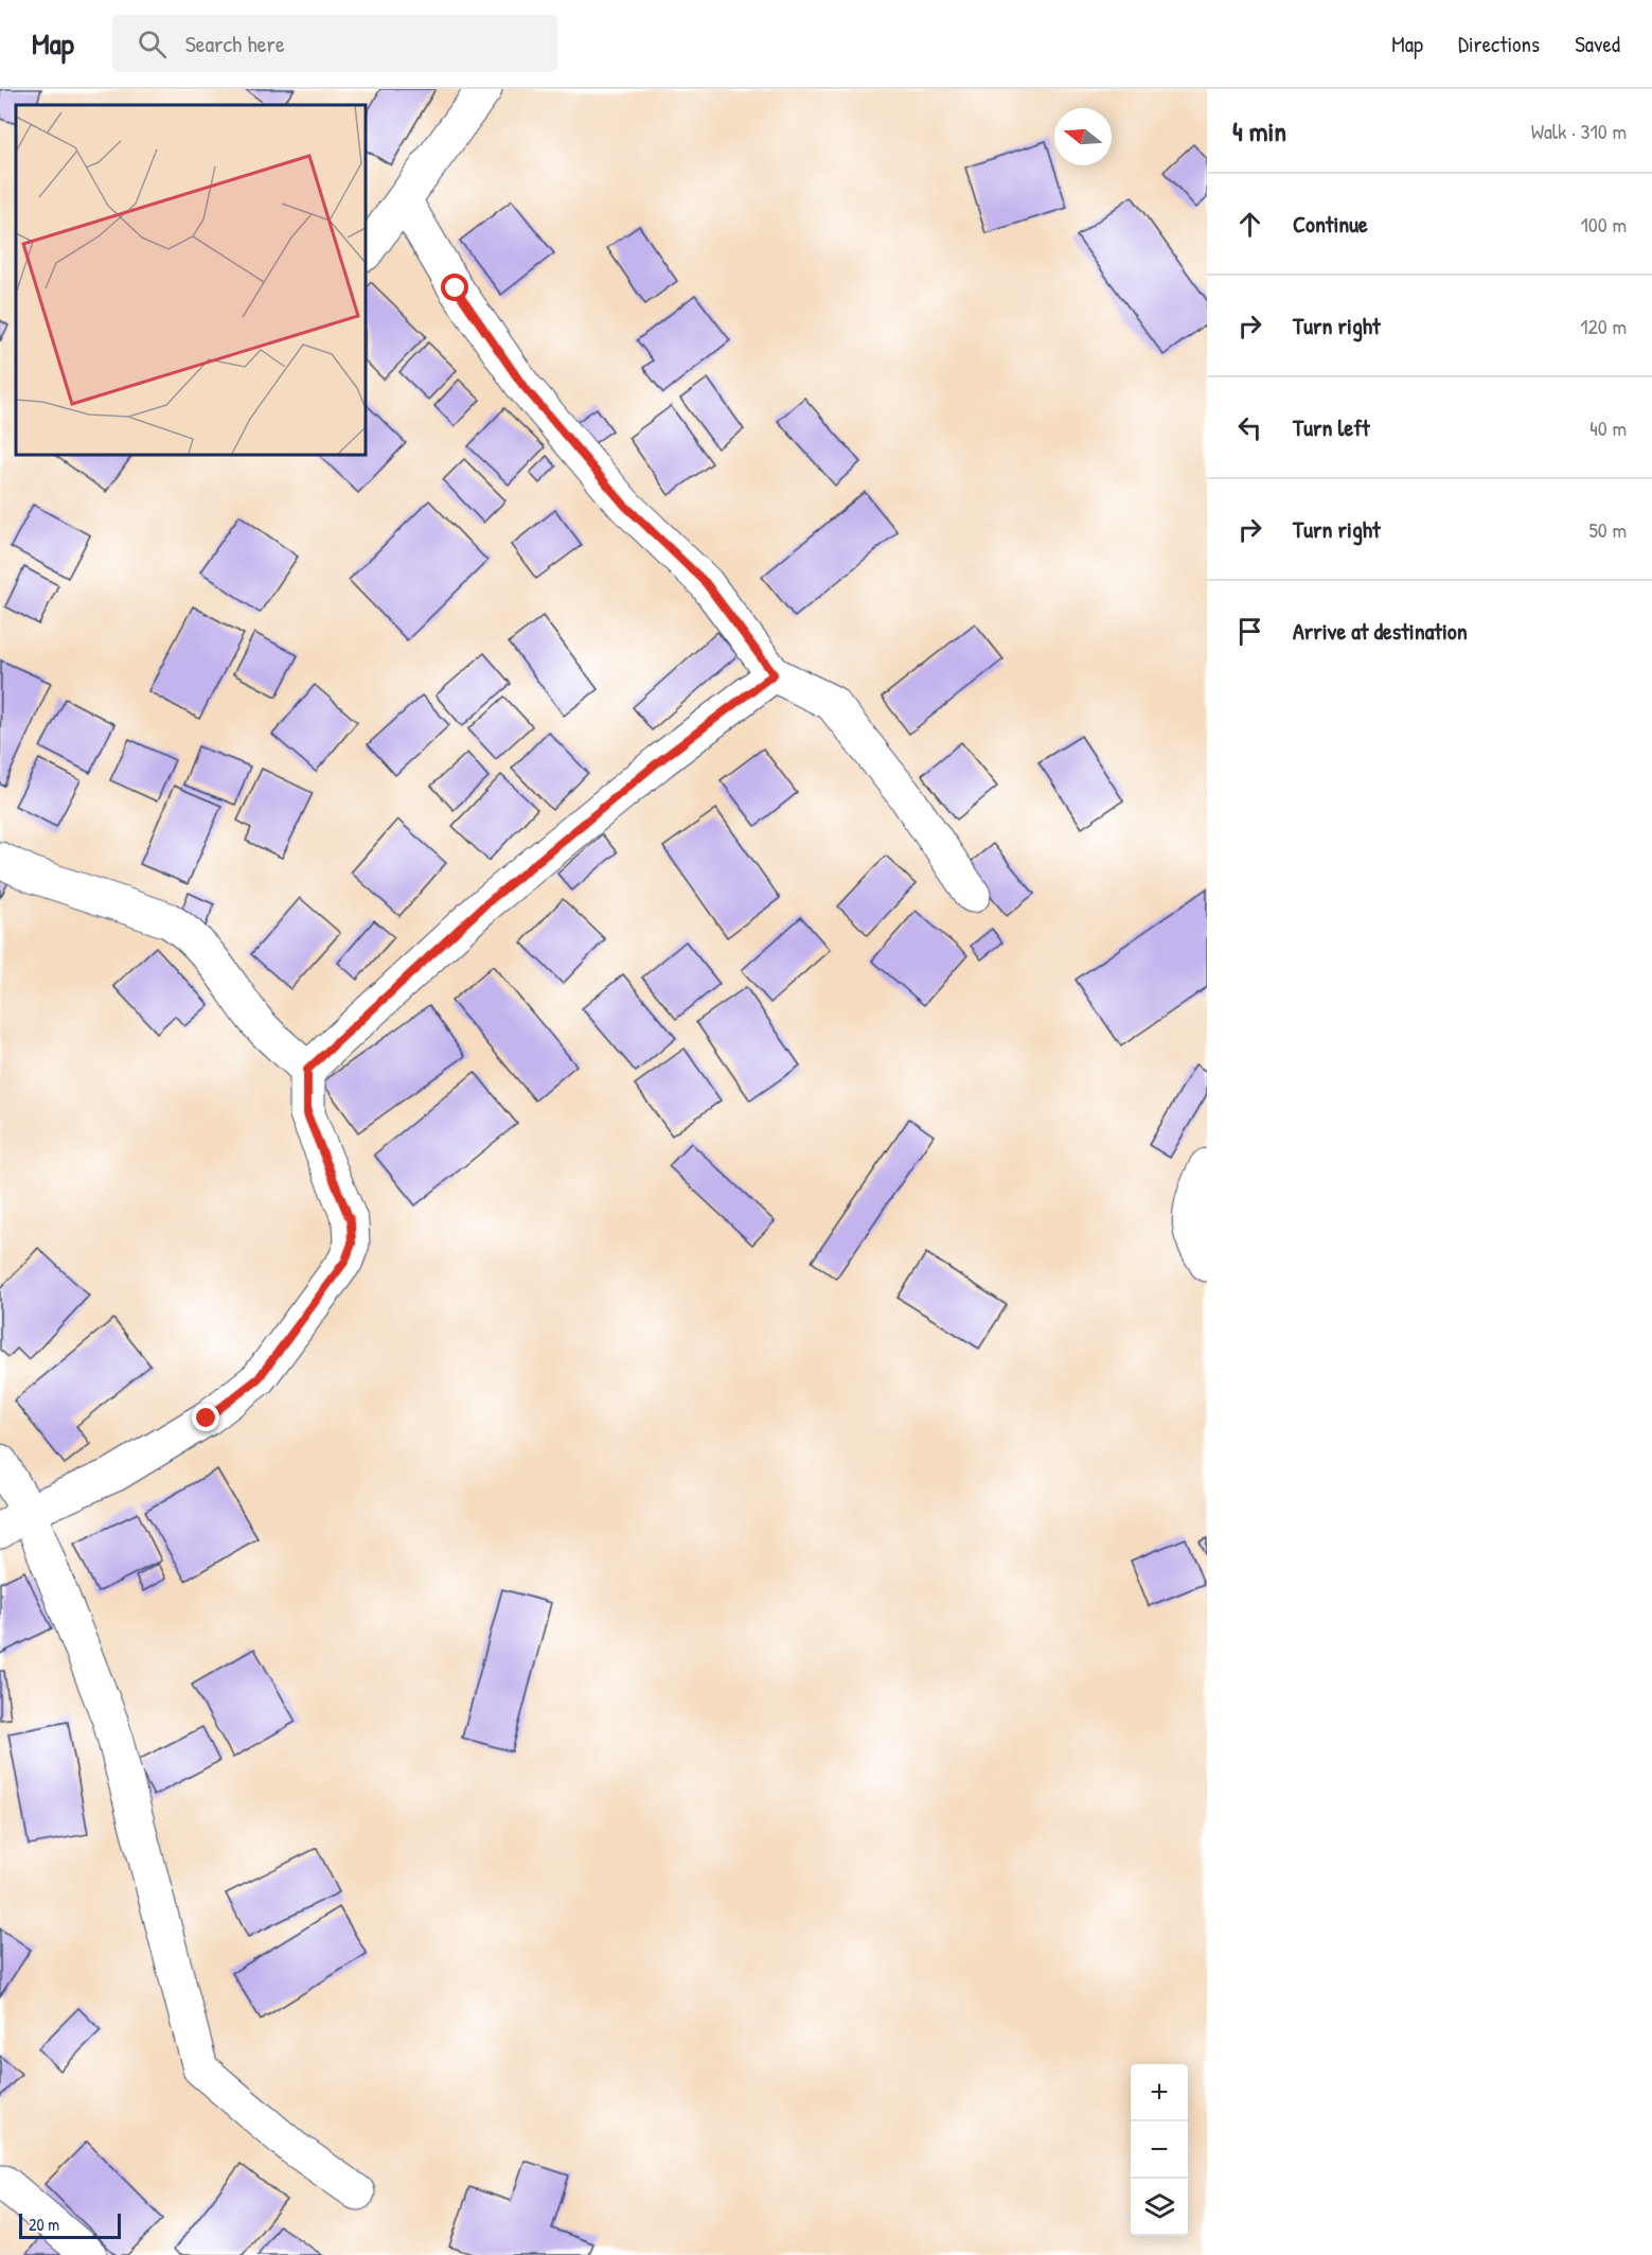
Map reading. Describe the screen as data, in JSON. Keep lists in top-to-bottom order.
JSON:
{
  "scale_bar": "20 m",
  "north": "left",
  "page": {
    "header": "Map",
    "search": "Search here",
    "nav": ["Map", "Directions", "Saved"],
    "heading": ["4 min", "Walk · 310 m"],
    "list": [
      ["Continue", "100 m"],
      ["Turn right", "120 m"],
      ["Turn left", "40 m"],
      ["Turn right", "50 m"],
      "Arrive at destination"
    ],
    "map_buttons": ["+", "−"],
    "scale": "20 m"
  }
}
